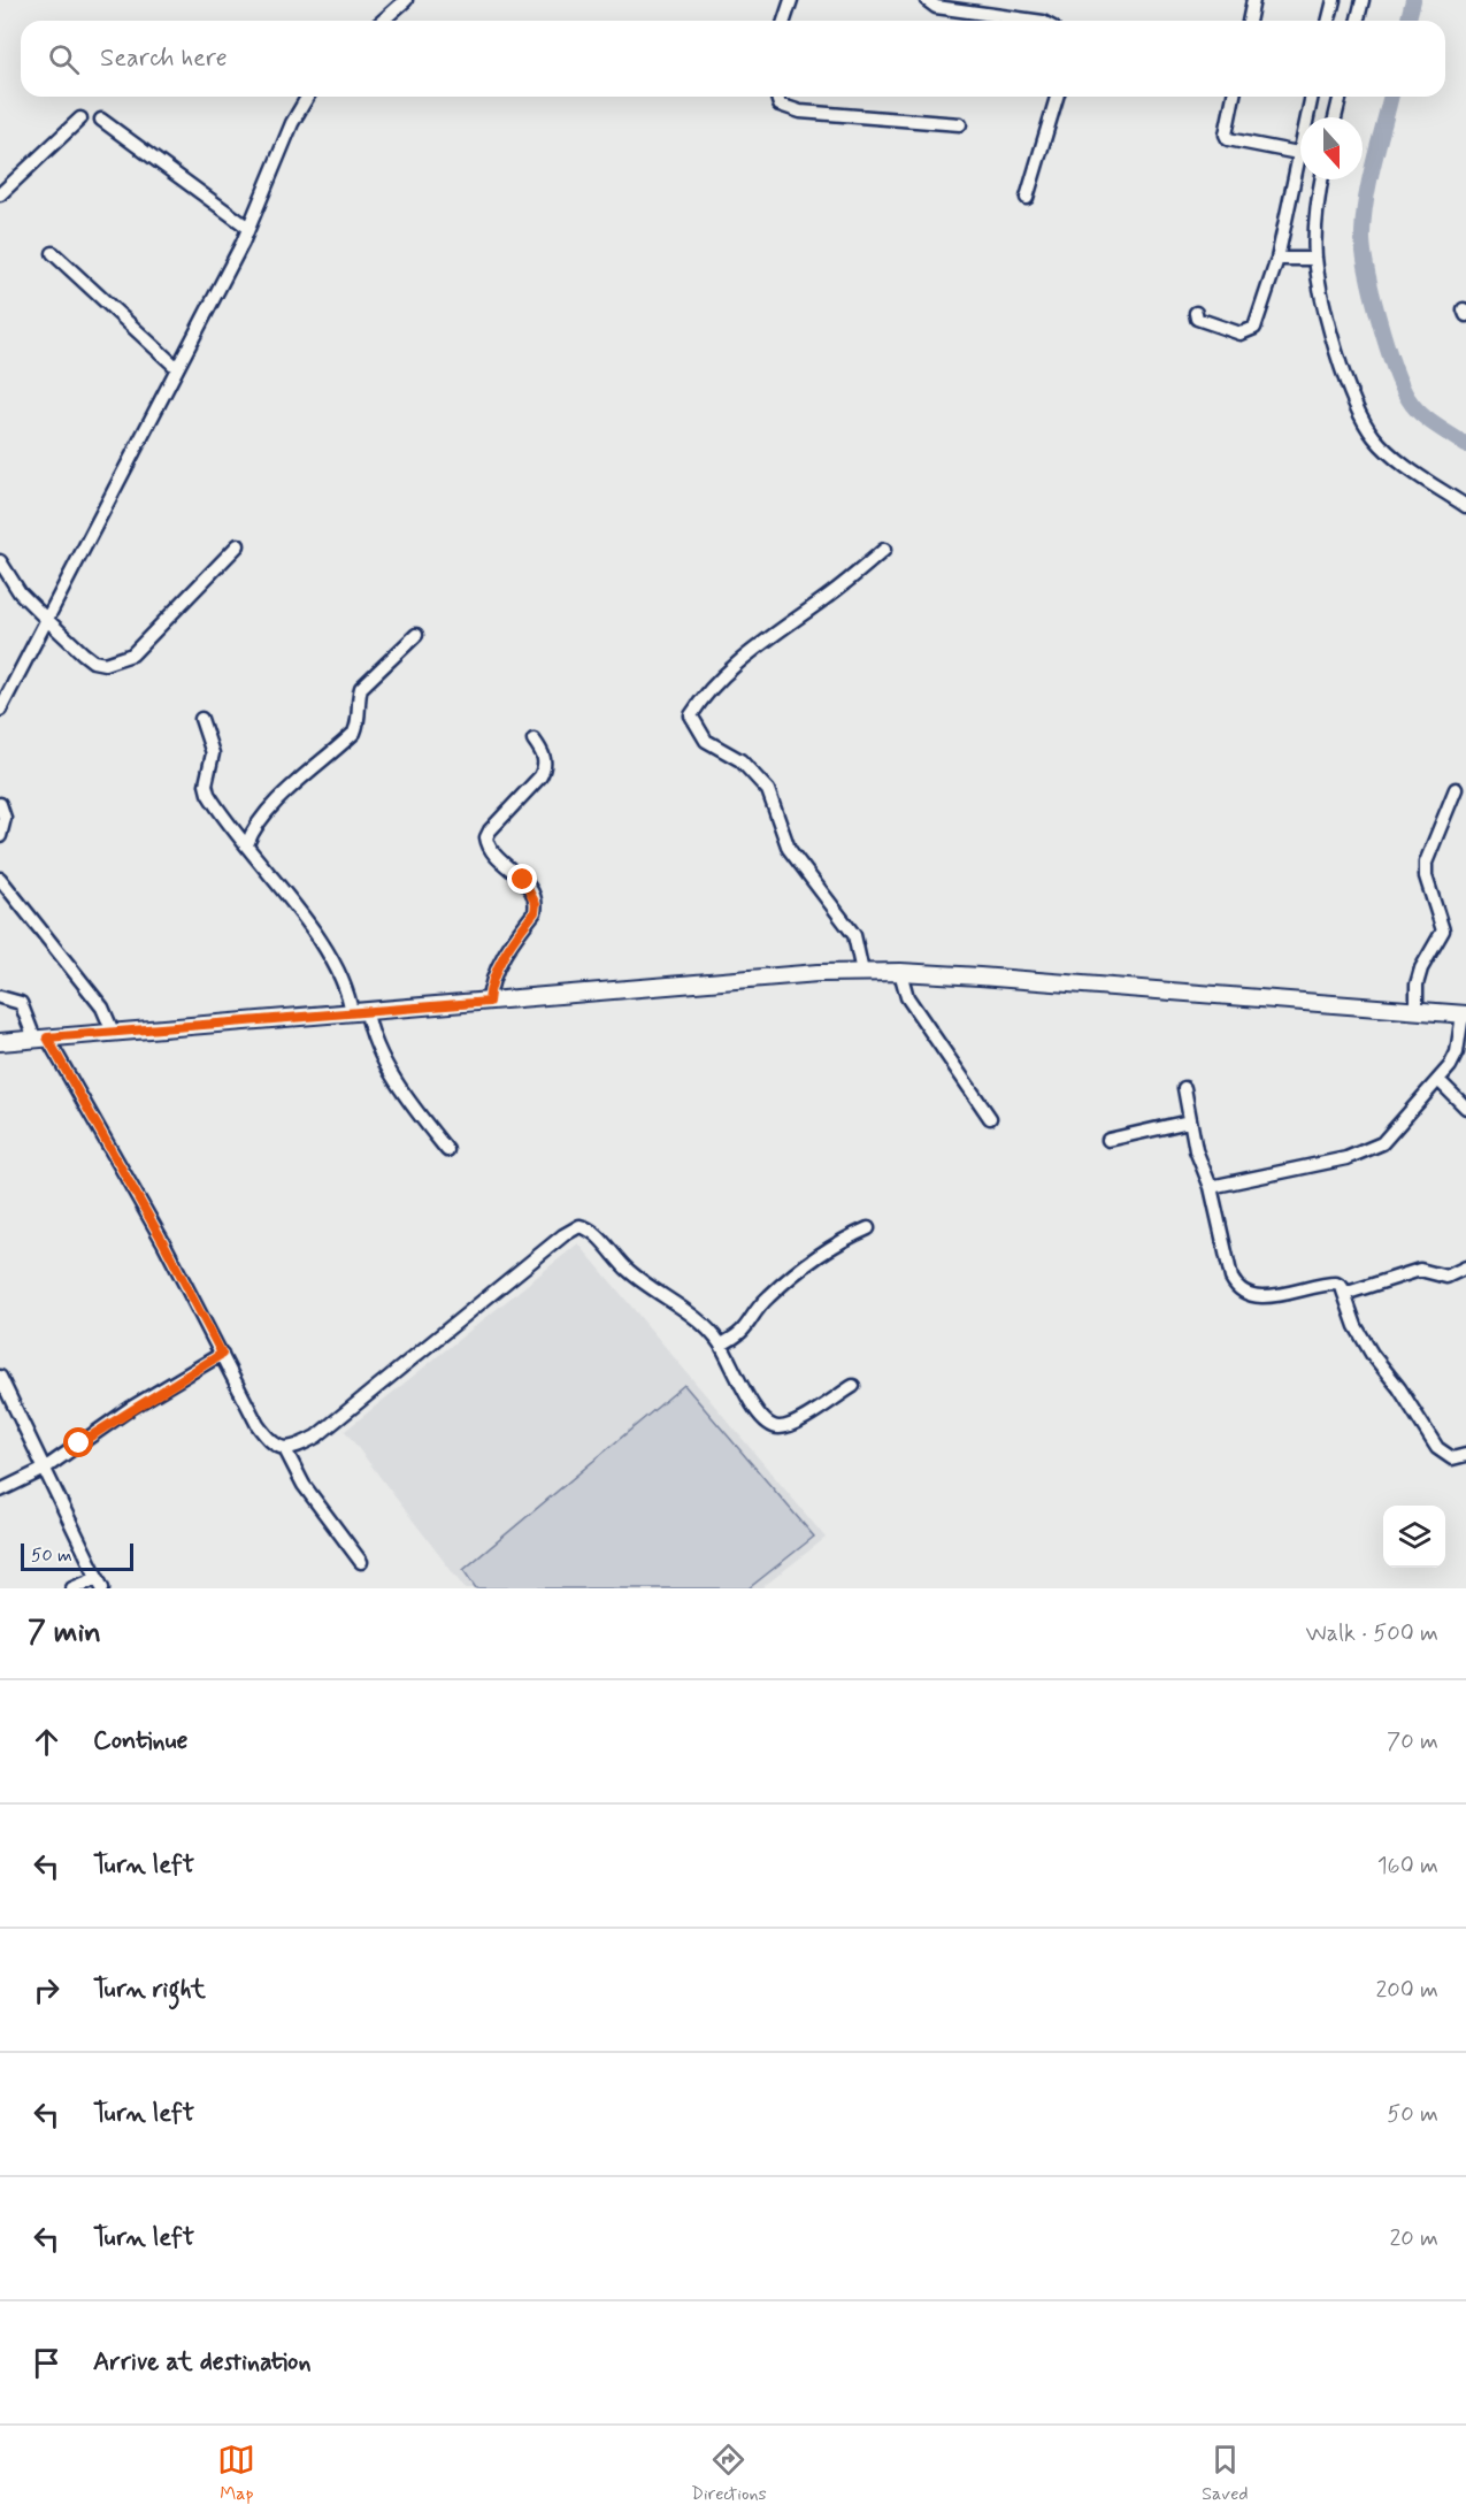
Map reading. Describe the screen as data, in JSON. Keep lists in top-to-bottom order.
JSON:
{
  "scale_bar": "50 m",
  "north": "bottom",
  "page": {
    "search": "Search here",
    "scale": "50 m",
    "heading": ["7 min", "Walk · 500 m"],
    "list": [
      ["Continue", "70 m"],
      ["Turn left", "160 m"],
      ["Turn right", "200 m"],
      ["Turn left", "50 m"],
      ["Turn left", "20 m"],
      "Arrive at destination"
    ],
    "nav": ["Map", "Directions", "Saved"]
  }
}
